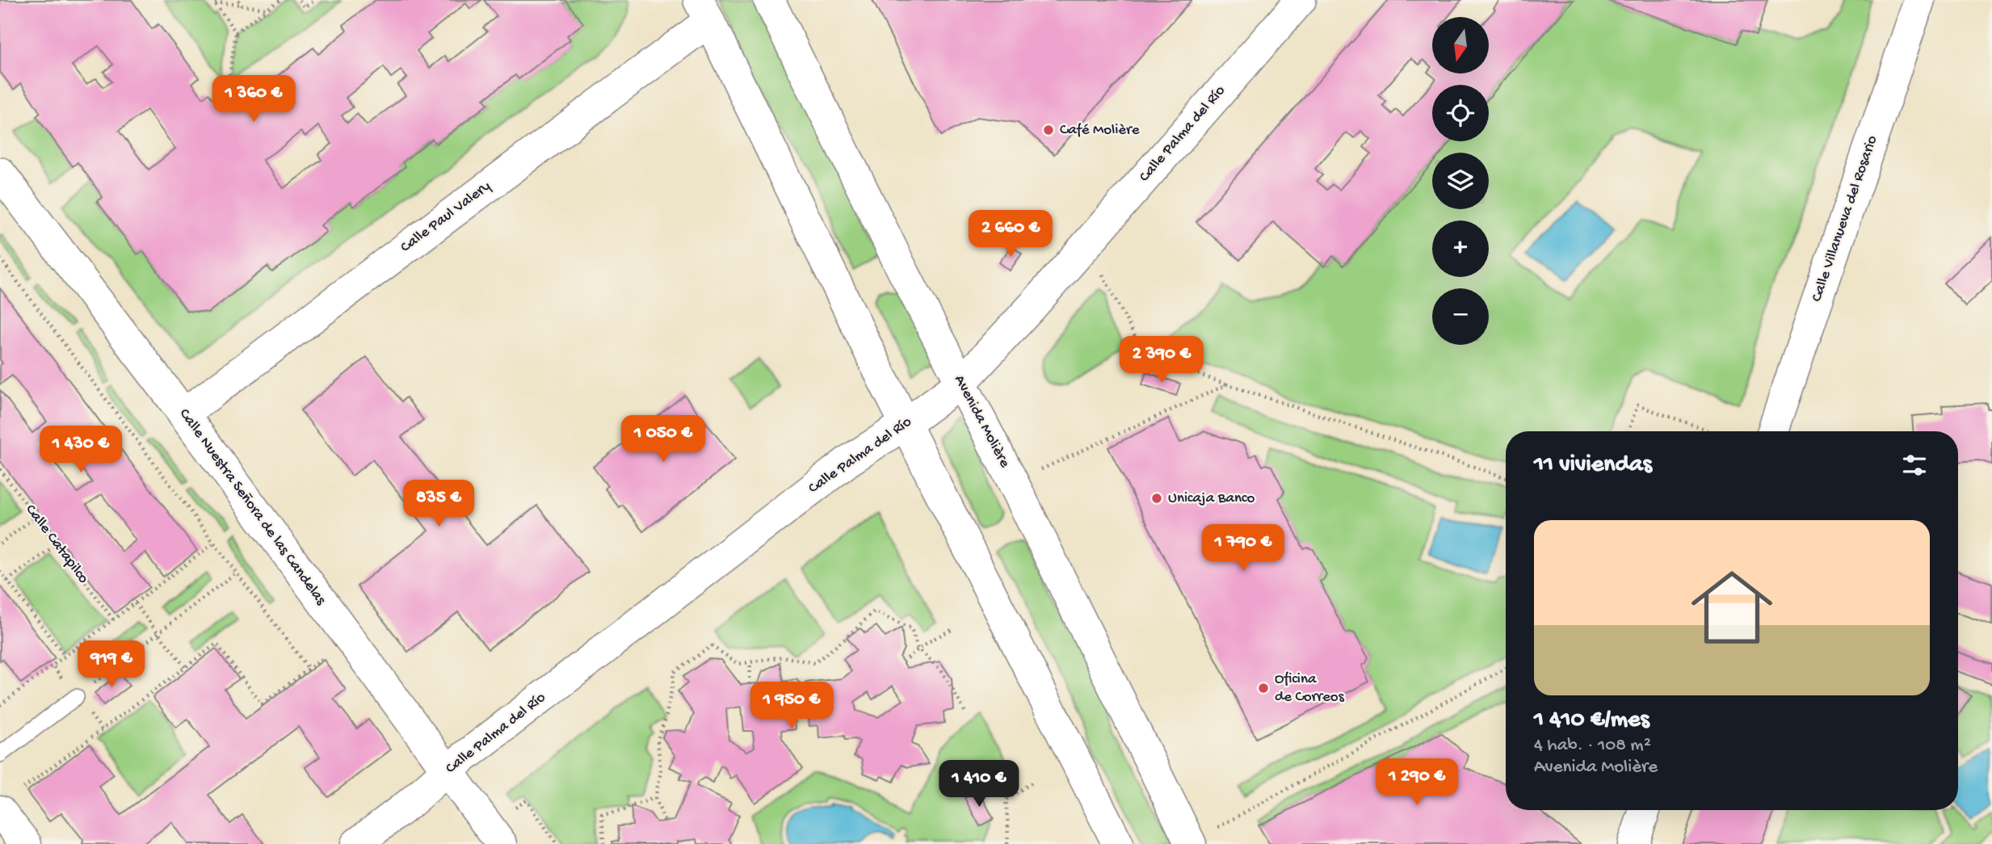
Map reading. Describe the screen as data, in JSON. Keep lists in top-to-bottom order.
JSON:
{
  "streets": {
    "street": [
      "Calle Palma del Río",
      "Calle Paul Valery",
      "Calle Villanueva del Rosario",
      "Avenida Molière",
      "Calle Nuestra Señora de las Candelas"
    ],
    "path": ["Calle Catapilco"]
  },
  "crossings": [
    ["Calle Palma del Río", "Avenida Molière"],
    ["Calle Palma del Río", "Calle Nuestra Señora de las Candelas"],
    ["Calle Paul Valery", "Calle Nuestra Señora de las Candelas"]
  ],
  "places": ["Café Molière", "Unicaja Banco", "Oficina de Correos"],
  "north": "bottom",
  "page": {
    "map_buttons": ["+", "−"],
    "price": [
      "1 360 €",
      "2 660 €",
      "2 390 €",
      "1 050 €",
      "1 430 €",
      "835 €",
      "1 790 €",
      "919 €",
      "1 950 €",
      "1 290 €",
      "1 410 €"
    ],
    "heading": "11 viviendas",
    "list": [
      {
        "name": "1 410 €/mes",
        "note": "4 hab. · 108 m² · Avenida Molière"
      }
    ]
  }
}
